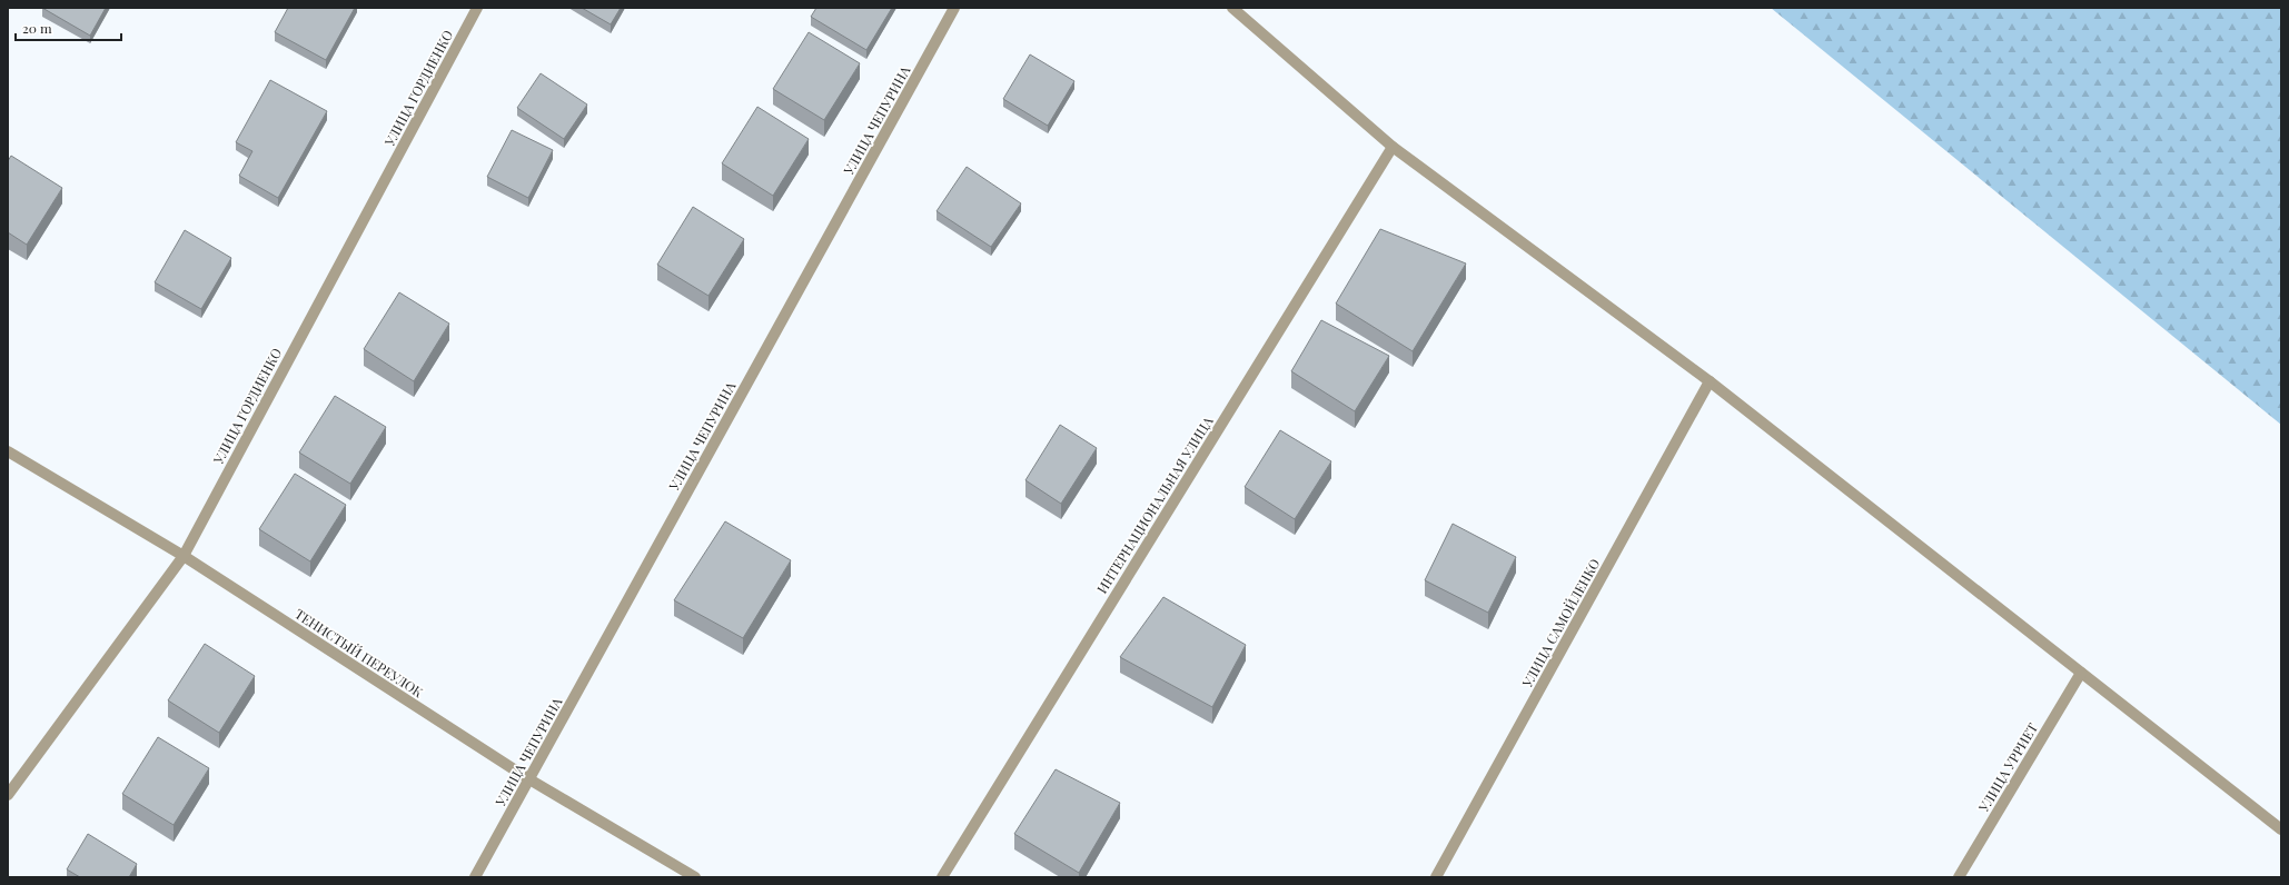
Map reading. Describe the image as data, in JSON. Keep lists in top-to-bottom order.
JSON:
{
  "streets": {
    "street": [
      "УЛИЦА ГОРДИЕНКО",
      "УЛИЦА ЧЕПУРИНА",
      "ИНТЕРНАЦИОНАЛЬНАЯ УЛИЦА",
      "УЛИЦА САМОЙЛЕНКО",
      "ТЕНИСТЫЙ ПЕРЕУЛОК",
      "УЛИЦА УРРИЕТ"
    ]
  },
  "crossings": [
    ["УЛИЦА ГОРДИЕНКО", "ТЕНИСТЫЙ ПЕРЕУЛОК"],
    ["УЛИЦА ЧЕПУРИНА", "ТЕНИСТЫЙ ПЕРЕУЛОК"]
  ],
  "scale_bar": "20 m"
}
